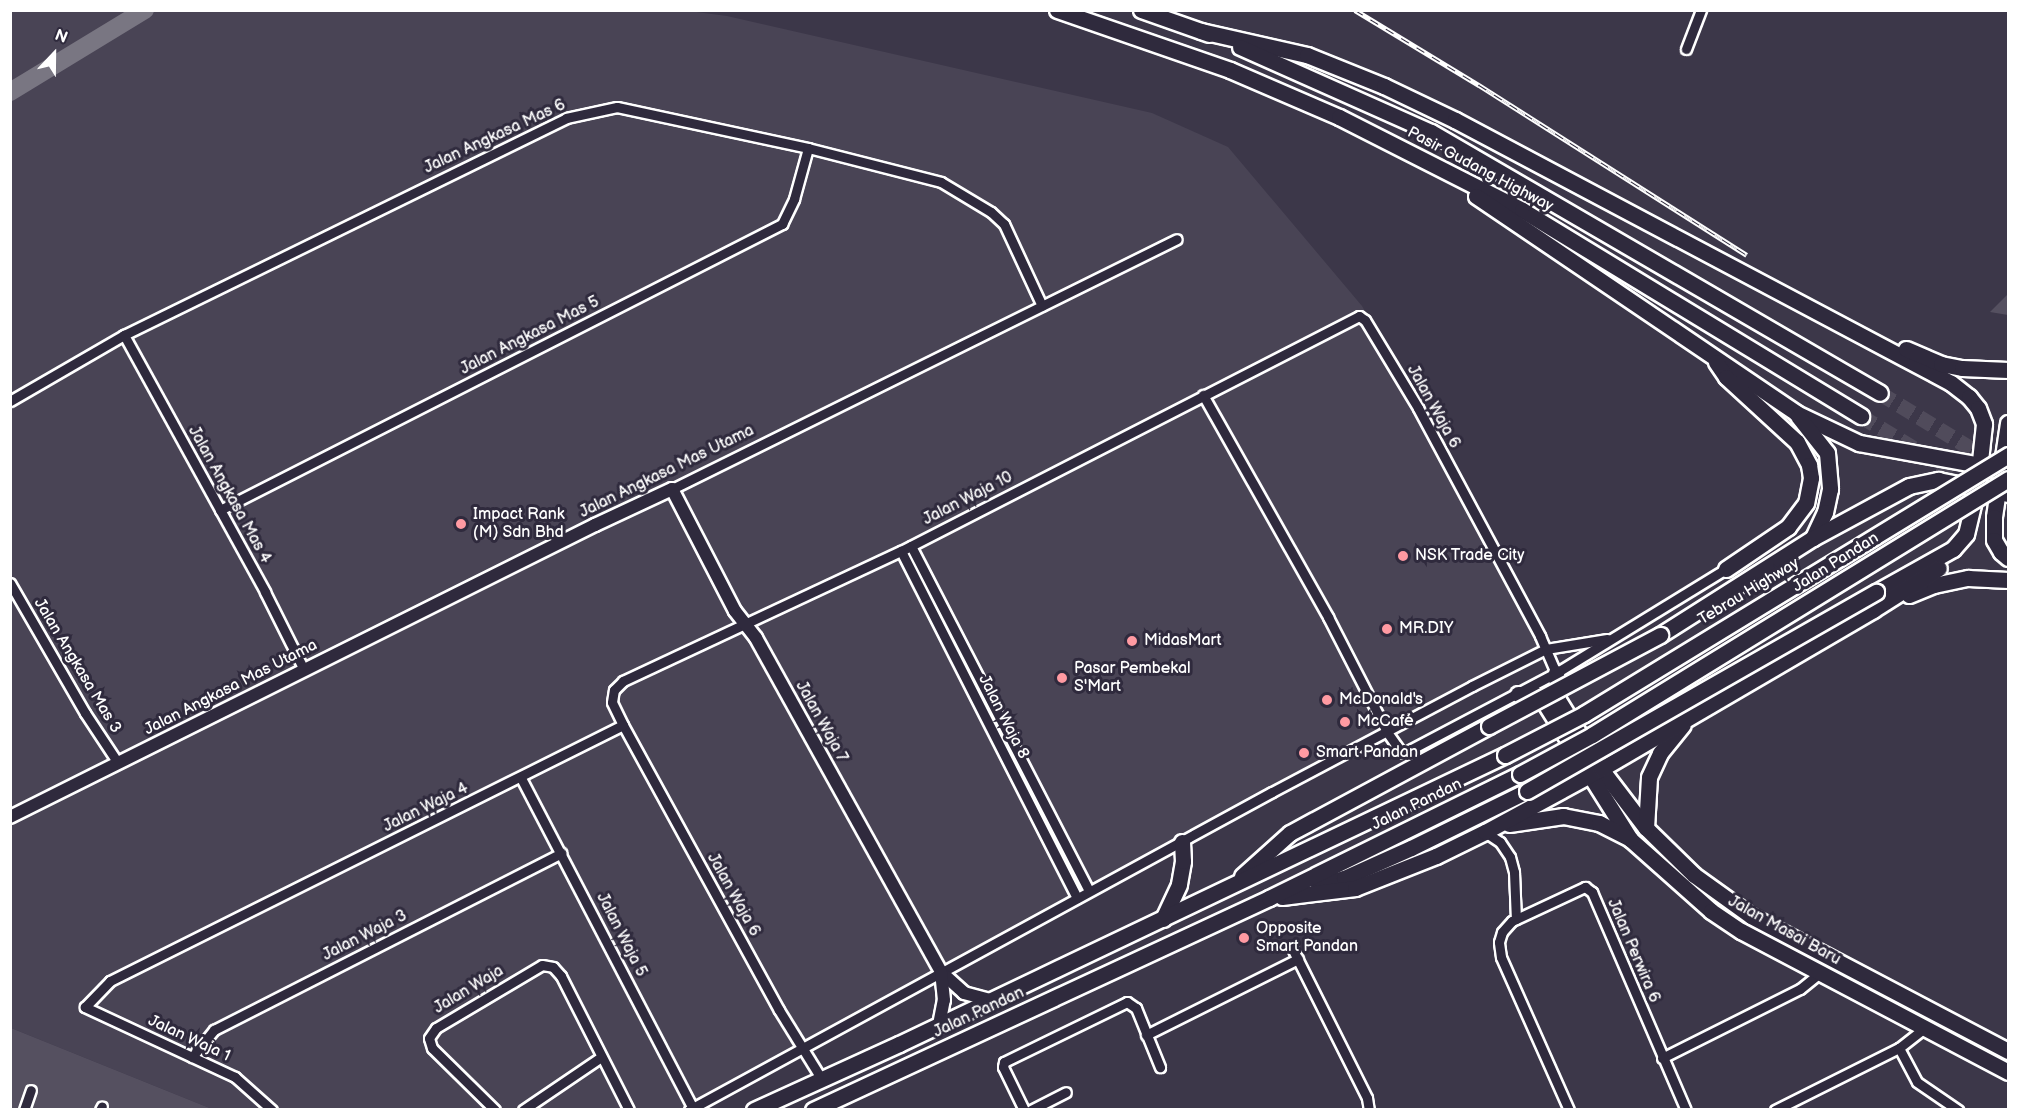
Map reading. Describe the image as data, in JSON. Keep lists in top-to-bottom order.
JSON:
{
  "streets": {
    "main road": [
      "Pasir Gudang Highway",
      "Jalan Pandan",
      "Tebrau Highway",
      "Jalan Masai Baru"
    ],
    "street": [
      "Jalan Angkasa Mas 6",
      "Jalan Angkasa Mas 5",
      "Jalan Waja 6",
      "Jalan Angkasa Mas Utama",
      "Jalan Angkasa Mas 4",
      "Jalan Waja 10",
      "Jalan Angkasa Mas 3",
      "Jalan Waja 8",
      "Jalan Waja 7",
      "Jalan Waja 4",
      "Jalan Waja 5",
      "Jalan Waja 3",
      "Jalan Perwira 6",
      "Jalan Waja",
      "Jalan Waja 1"
    ]
  },
  "crossings": [
    ["Jalan Angkasa Mas 6", "Jalan Angkasa Mas 5"],
    ["Jalan Angkasa Mas 6", "Jalan Angkasa Mas Utama"],
    ["Jalan Angkasa Mas 6", "Jalan Angkasa Mas 4"],
    ["Jalan Angkasa Mas 5", "Jalan Angkasa Mas 4"],
    ["Jalan Waja 6", "Jalan Waja 10"],
    ["Jalan Waja 6", "Jalan Pandan"],
    ["Jalan Waja 6", "Jalan Waja 4"],
    ["Jalan Waja 6", "Jalan Masai Baru"],
    ["Jalan Angkasa Mas Utama", "Jalan Angkasa Mas 4"],
    ["Jalan Angkasa Mas Utama", "Jalan Angkasa Mas 3"],
    ["Jalan Angkasa Mas Utama", "Jalan Waja 7"],
    ["Jalan Waja 10", "Jalan Waja 8"],
    ["Jalan Waja 10", "Jalan Waja 7"],
    ["Jalan Pandan", "Tebrau Highway"],
    ["Jalan Pandan", "Jalan Waja 7"],
    ["Jalan Waja 4", "Jalan Waja 5"],
    ["Jalan Waja 4", "Jalan Waja 1"],
    ["Jalan Waja 5", "Jalan Waja 3"],
    ["Jalan Waja 3", "Jalan Waja 1"]
  ],
  "places": [
    "Impact Rank (M) Sdn Bhd",
    "NSK Trade City",
    "MR.DIY",
    "MidasMart",
    "Pasar Pembekal S'Mart",
    "McDonald's",
    "McCafé",
    "Smart Pandan",
    "Opposite Smart Pandan"
  ],
  "north": "top"
}
